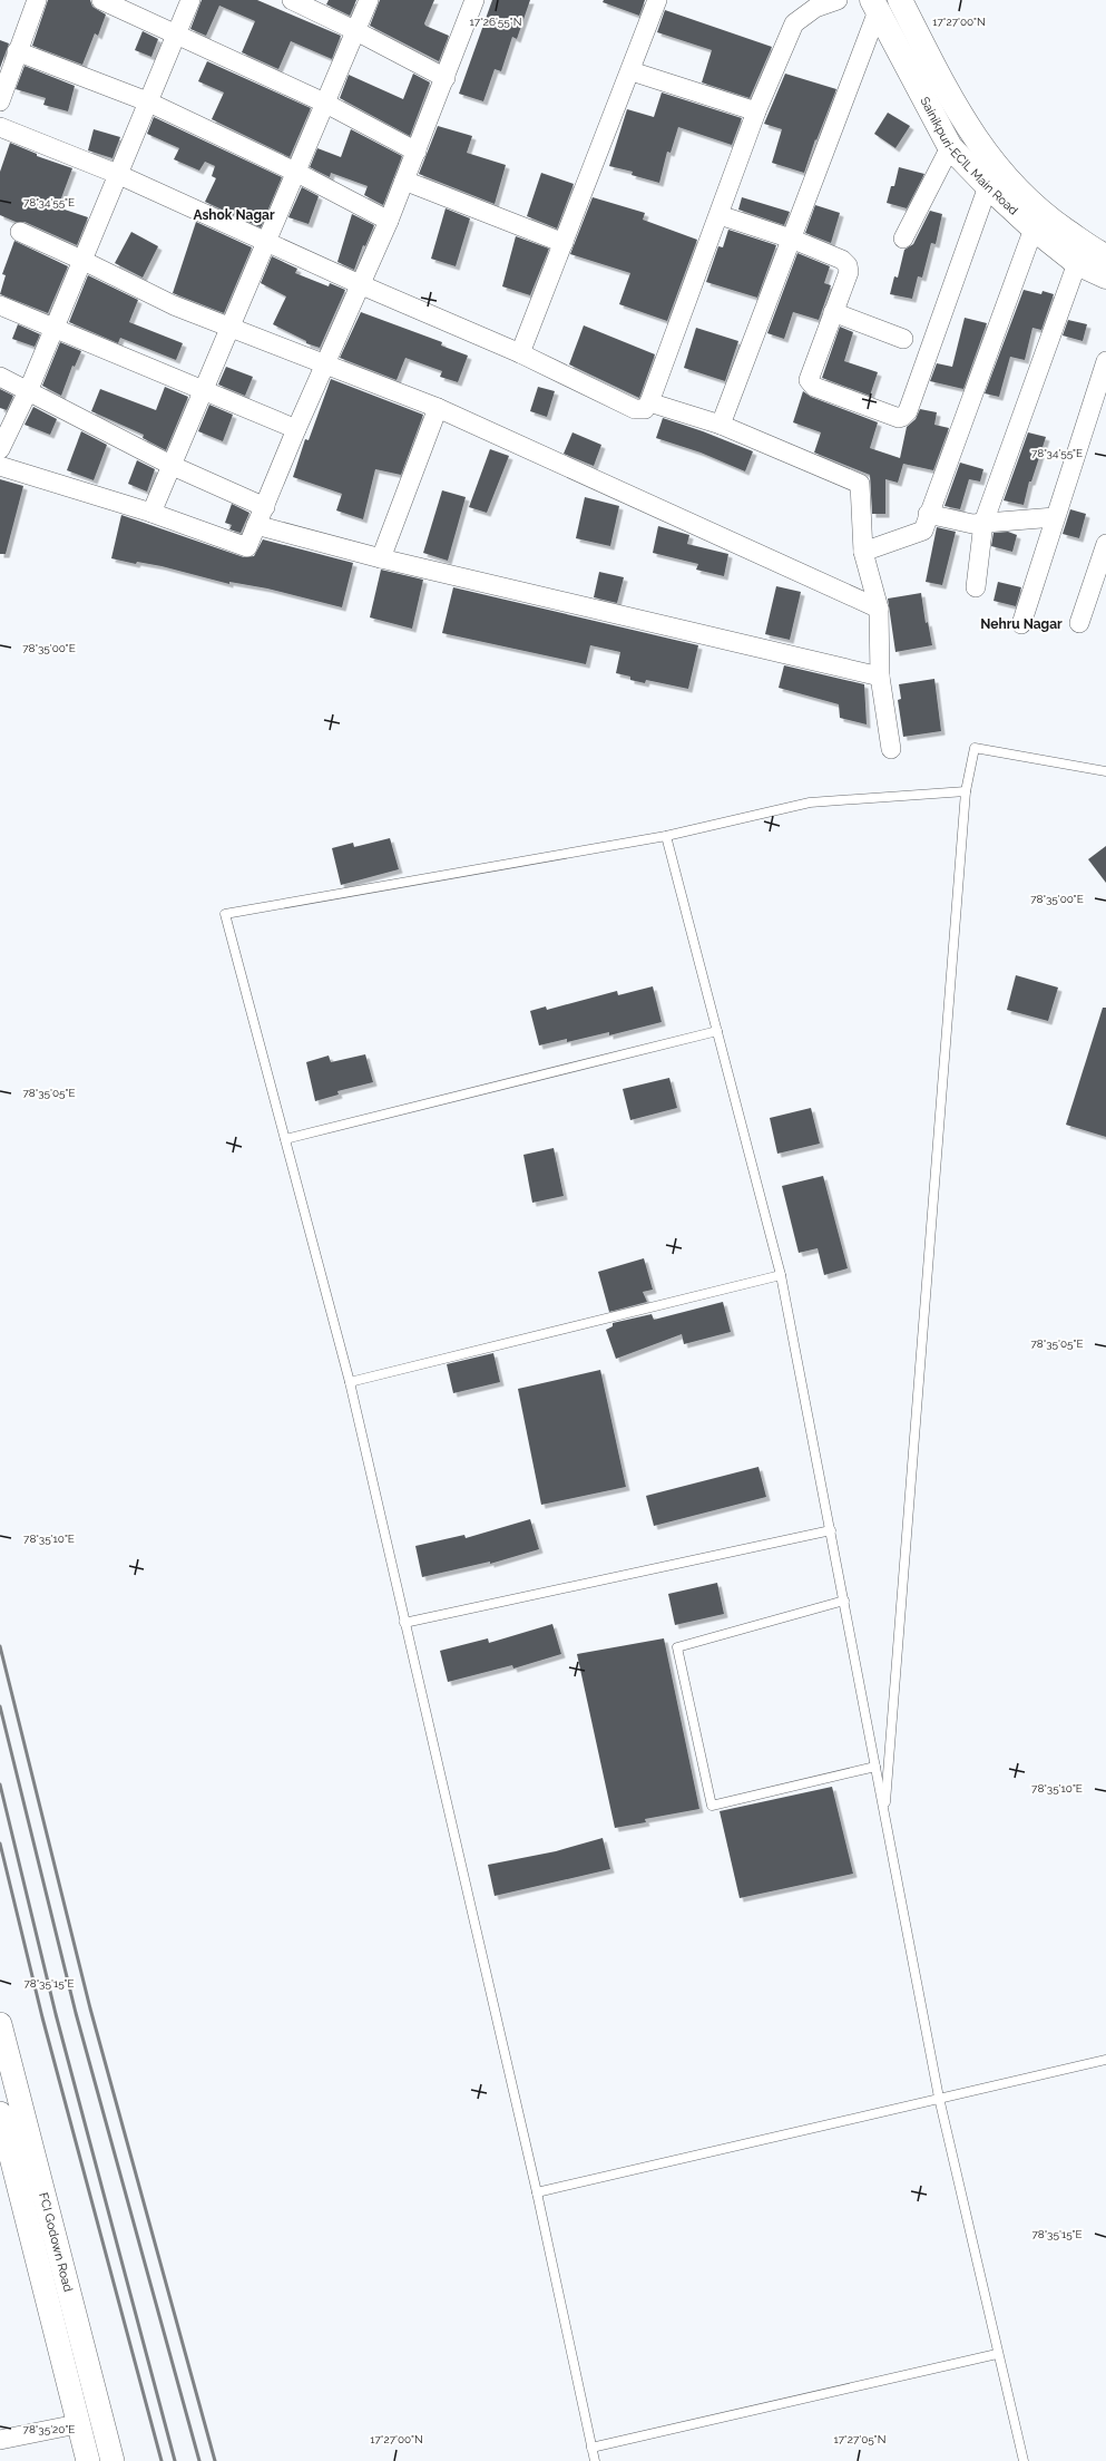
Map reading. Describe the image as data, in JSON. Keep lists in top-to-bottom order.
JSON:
{
  "streets": {
    "main road": ["Sainikpuri-ECIL Main Road"],
    "street": ["FCI Godown Road"]
  },
  "districts": ["Ashok Nagar", "Nehru Nagar"],
  "coordinates": [
    "17°26'55\"N",
    "17°27'00\"N",
    "78°34'55\"E",
    "78°35'00\"E",
    "78°35'05\"E",
    "78°35'10\"E",
    "78°35'15\"E",
    "78°35'20\"E",
    "17°27'05\"N"
  ]
}
